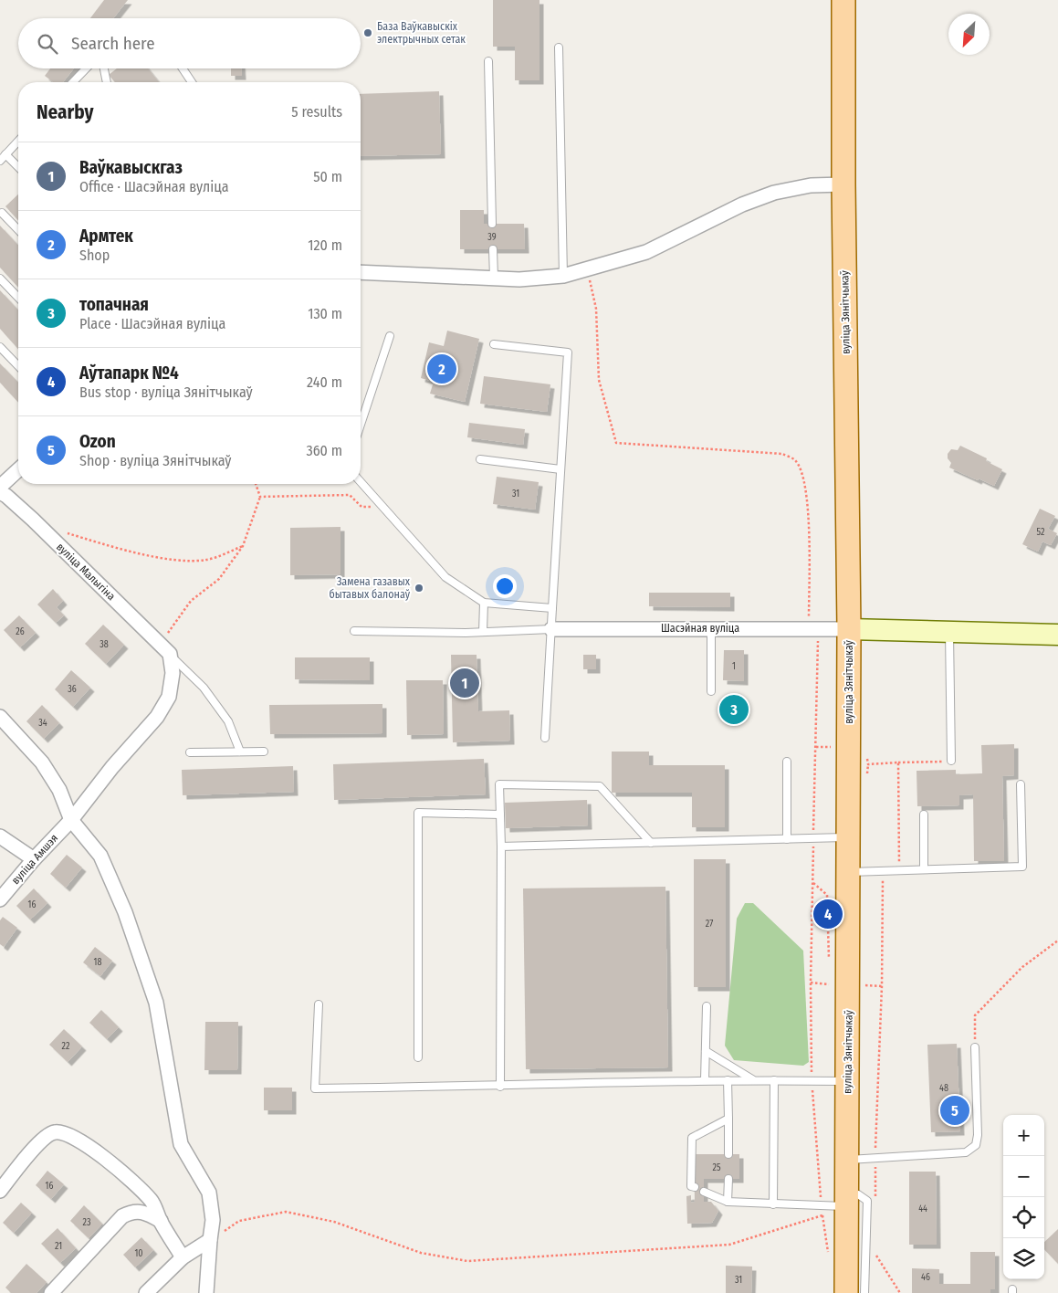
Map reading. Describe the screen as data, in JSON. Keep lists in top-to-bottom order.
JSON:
{
  "streets": {
    "main road": ["вуліца Зянітчыкаў"],
    "street": ["вуліца Малыгіна", "Шасэйная вуліца", "вуліца Амшэя"]
  },
  "crossings": [
    ["вуліца Зянітчыкаў", "Шасэйная вуліца"],
    ["вуліца Малыгіна", "вуліца Амшэя"]
  ],
  "places": ["База Ваўкавыскіх электрычных сетак", "Замена газавых бытавых балонаў"],
  "house_numbers": [
    "39",
    "31",
    "52",
    "26",
    "38",
    "1",
    "36",
    "34",
    "16",
    "27",
    "18",
    "22",
    "48",
    "25",
    "16",
    "44",
    "23",
    "21",
    "10",
    "46",
    "31"
  ],
  "north": "bottom left",
  "page": {
    "search": "Search here",
    "heading": ["Nearby", "5 results"],
    "list": [
      {
        "mark": "1",
        "name": "Ваўкавыскгаз",
        "note": "Office · Шасэйная вуліца",
        "value": "50 m"
      },
      {
        "mark": "2",
        "name": "Армтек",
        "note": "Shop",
        "value": "120 m"
      },
      {
        "mark": "3",
        "name": "топачная",
        "note": "Place · Шасэйная вуліца",
        "value": "130 m"
      },
      {
        "mark": "4",
        "name": "Аўтапарк №4",
        "note": "Bus stop · вуліца Зянітчыкаў",
        "value": "240 m"
      },
      {
        "mark": "5",
        "name": "Ozon",
        "note": "Shop · вуліца Зянітчыкаў",
        "value": "360 m"
      }
    ],
    "pins": [
      "2",
      "1",
      "3",
      "4",
      "5"
    ],
    "map_buttons": ["+", "−"]
  }
}
